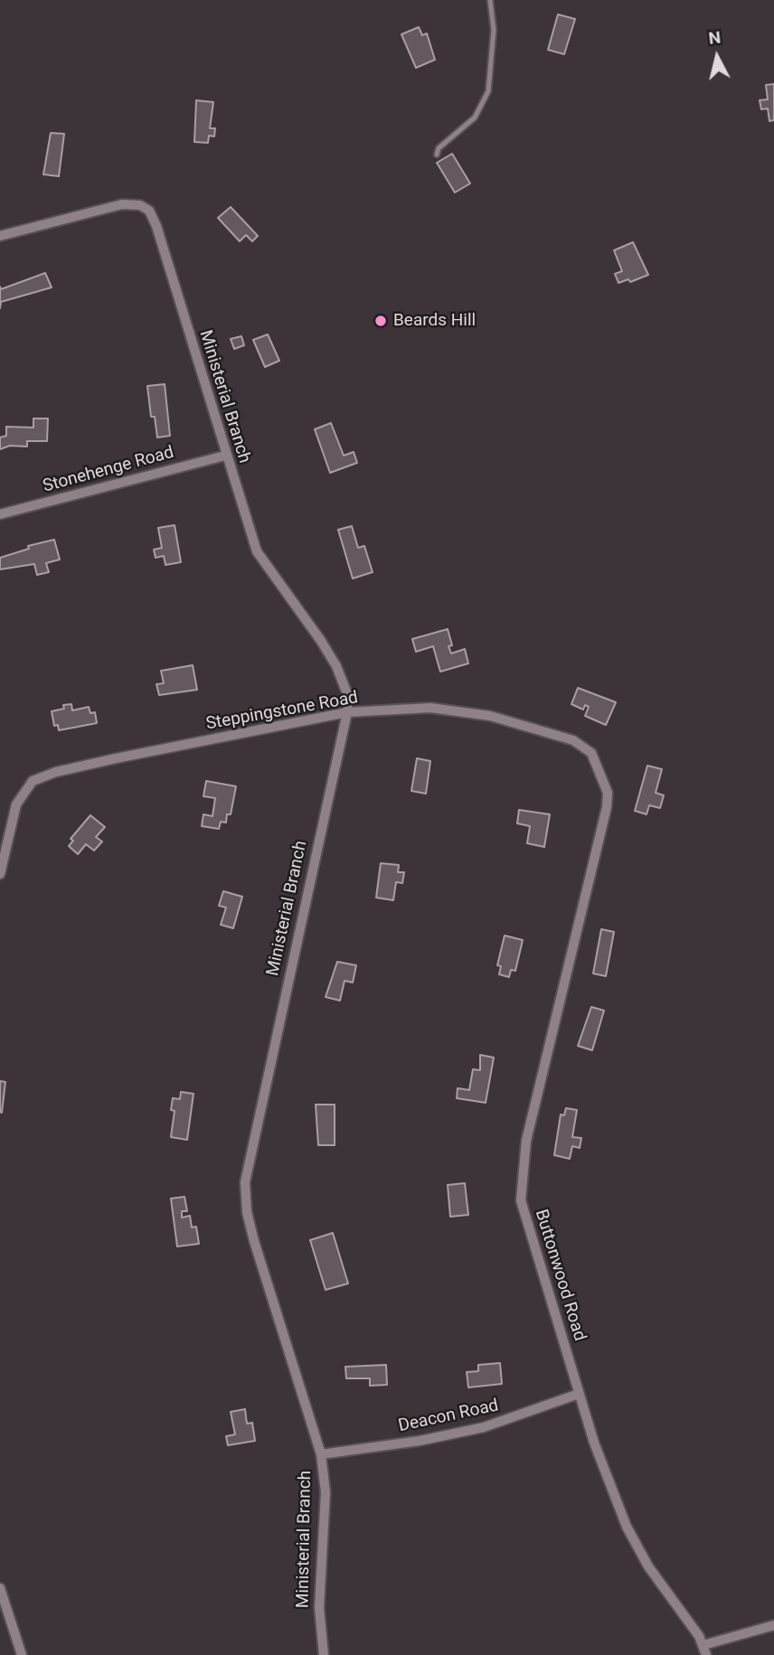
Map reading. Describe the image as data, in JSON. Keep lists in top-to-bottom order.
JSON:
{
  "streets": {
    "street": [
      "Ministerial Branch",
      "Stonehenge Road",
      "Steppingstone Road",
      "Buttonwood Road",
      "Deacon Road"
    ]
  },
  "crossings": [
    ["Ministerial Branch", "Stonehenge Road"],
    ["Ministerial Branch", "Steppingstone Road"],
    ["Ministerial Branch", "Deacon Road"],
    ["Steppingstone Road", "Buttonwood Road"],
    ["Buttonwood Road", "Deacon Road"]
  ],
  "places": ["Beards Hill"],
  "north": "top"
}
